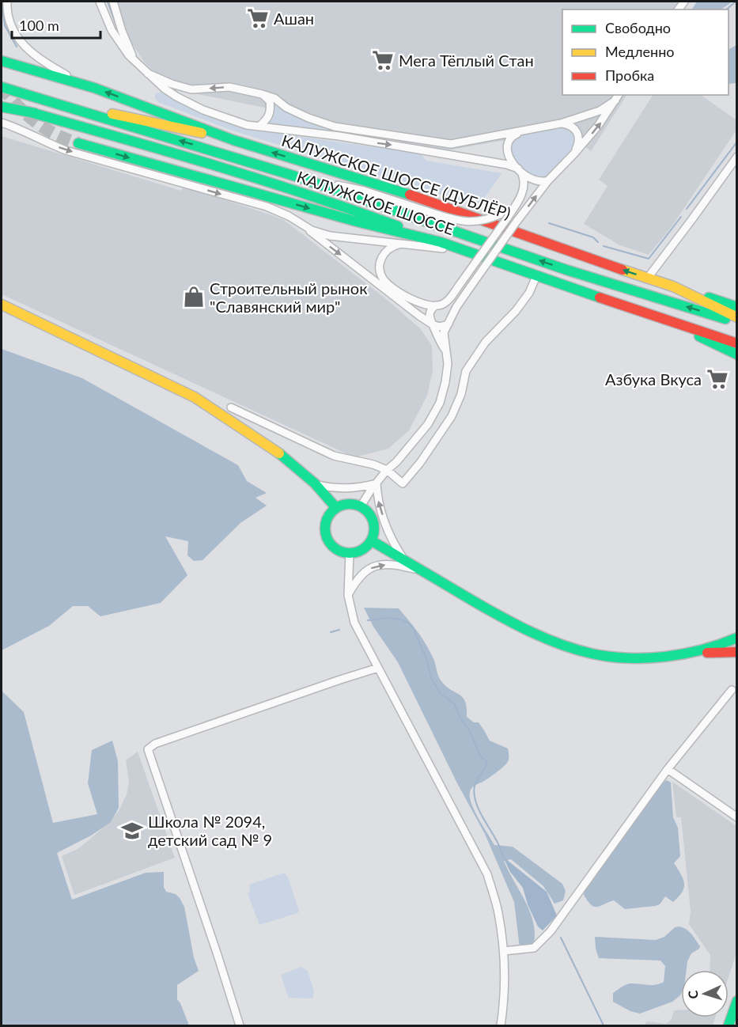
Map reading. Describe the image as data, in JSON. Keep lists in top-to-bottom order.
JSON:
{
  "streets": {
    "main road": ["КАЛУЖСКОЕ ШОССЕ (ДУБЛЁР)", "КАЛУЖСКОЕ ШОССЕ"]
  },
  "crossings": [
    ["КАЛУЖСКОЕ ШОССЕ (ДУБЛЁР)", "КАЛУЖСКОЕ ШОССЕ"]
  ],
  "places": {
    "supermarket": ["Ашан", "Мега Тёплый Cтан", "Азбука Вкуса"],
    "shop": ["Строительный рынок \"Славянский мир\""],
    "school or university": ["Школа № 2094, детский сад № 9"]
  },
  "legend": ["Свободно", "Медленно", "Пробка"],
  "scale_bar": "100 m",
  "north": "left"
}
